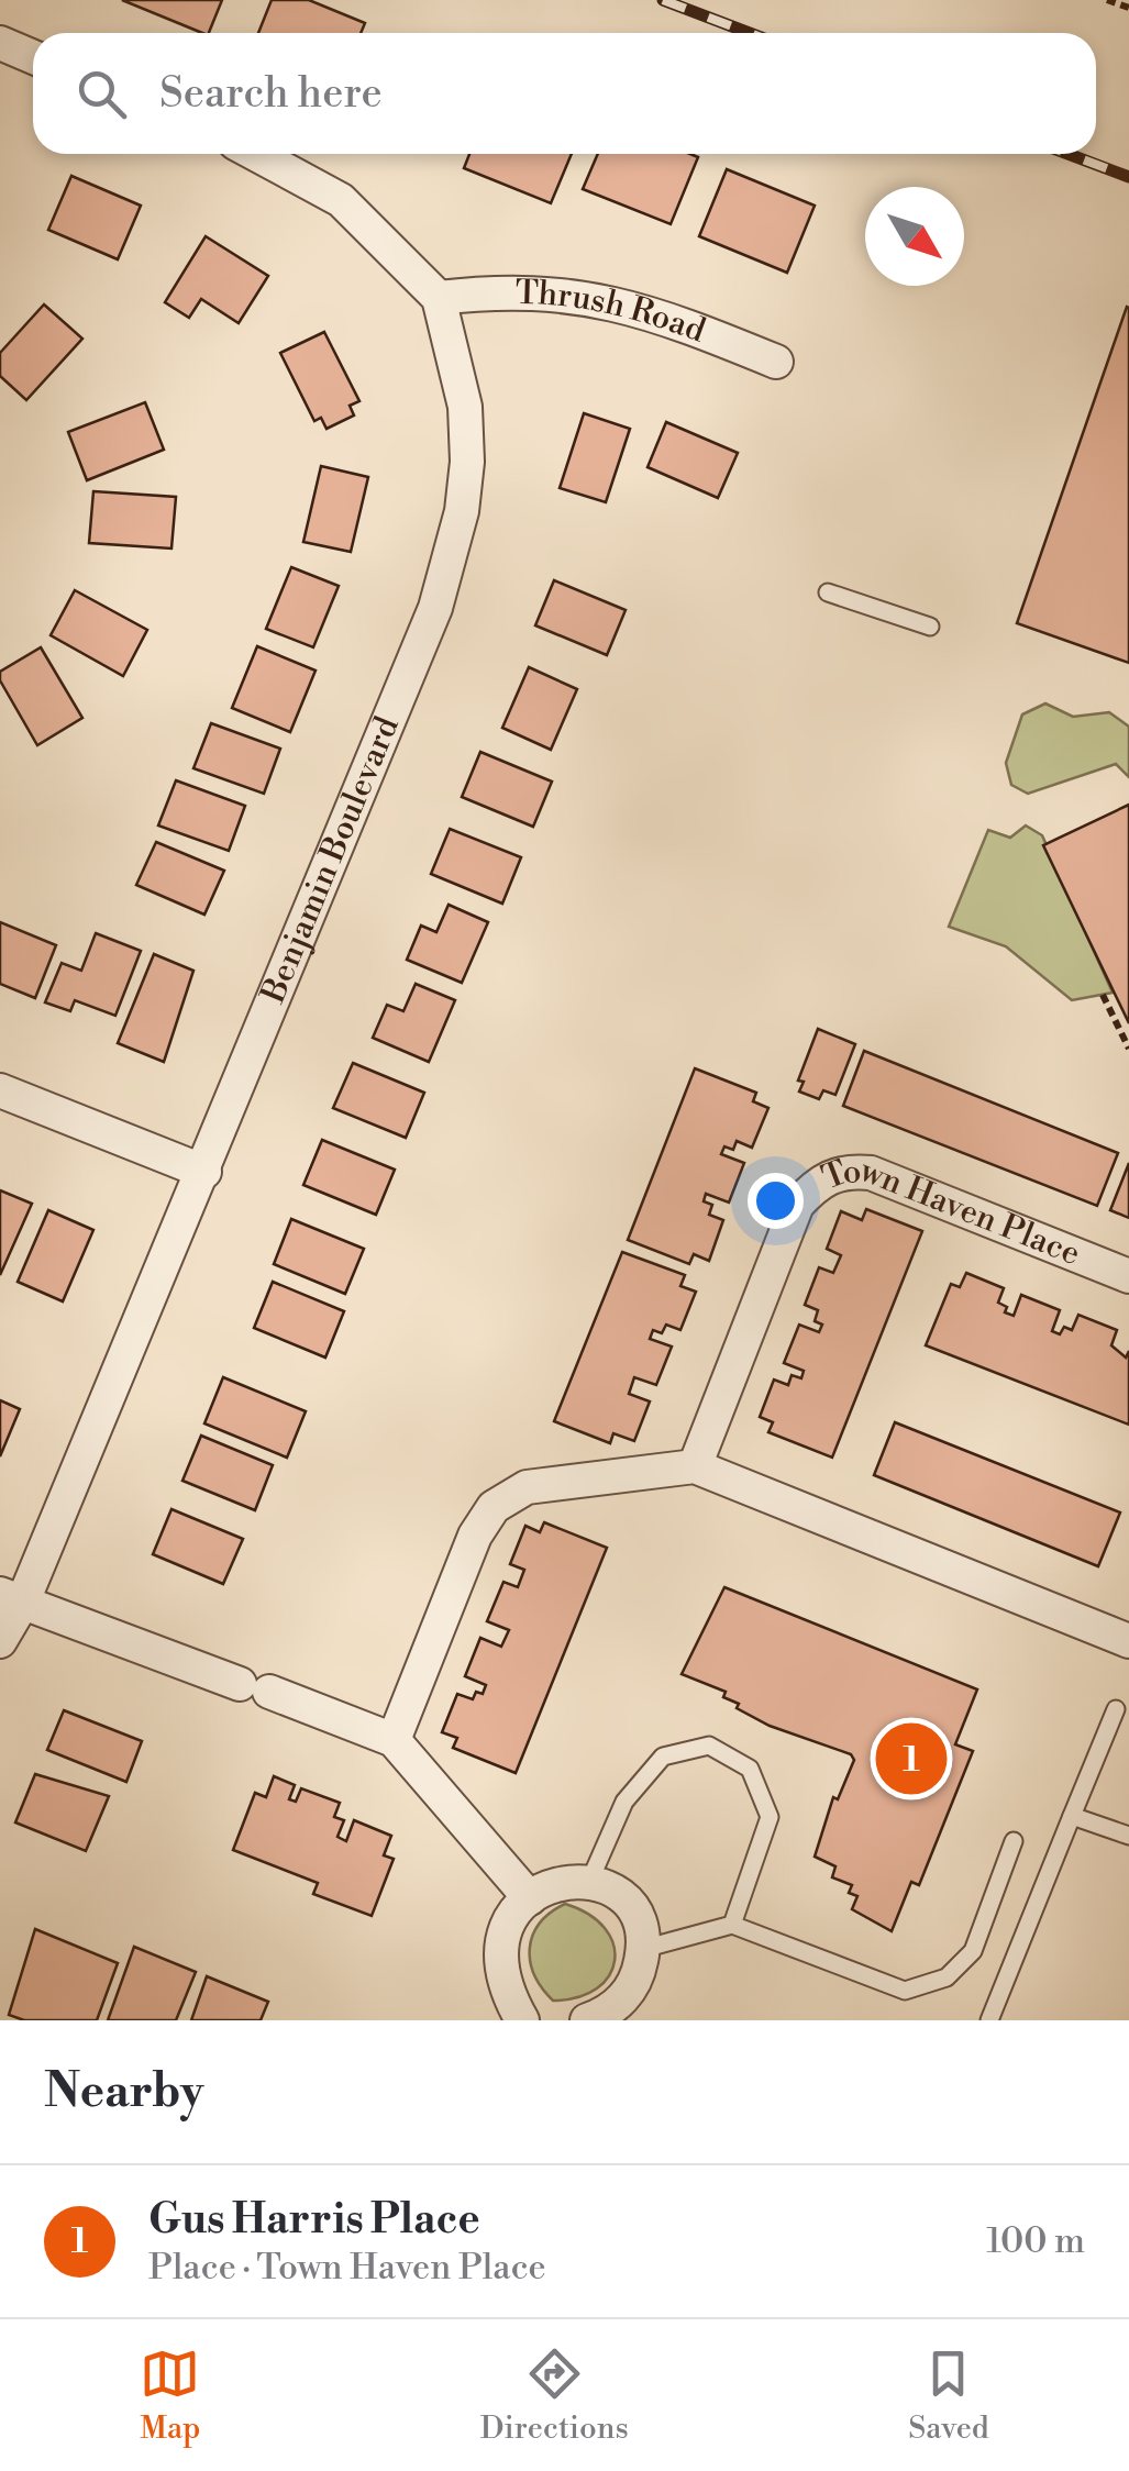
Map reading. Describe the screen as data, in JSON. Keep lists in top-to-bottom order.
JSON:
{
  "streets": {
    "street": ["Thrush Road", "Benjamin Boulevard", "Town Haven Place"]
  },
  "crossings": [
    ["Thrush Road", "Benjamin Boulevard"]
  ],
  "north": "bottom right",
  "page": {
    "search": "Search here",
    "pins": "1",
    "heading": "Nearby",
    "list": [
      {
        "mark": "1",
        "name": "Gus Harris Place",
        "note": "Place · Town Haven Place",
        "value": "100 m"
      }
    ],
    "nav": ["Map", "Directions", "Saved"]
  }
}
